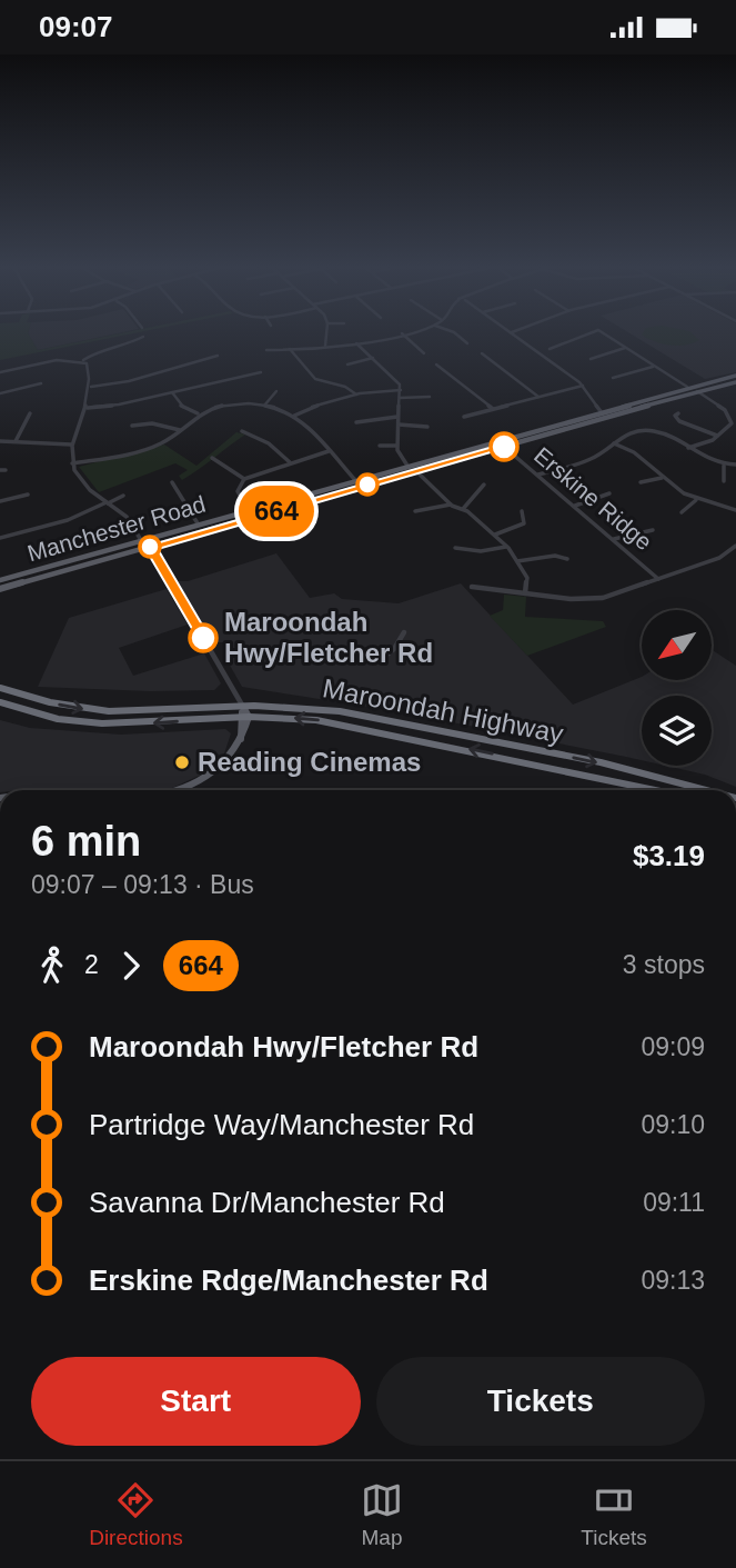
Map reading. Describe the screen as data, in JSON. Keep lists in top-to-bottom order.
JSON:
{
  "streets": {
    "highway": ["Maroondah Highway"],
    "main road": ["Manchester Road"],
    "street": ["Erskine Ridge"]
  },
  "crossings": [
    ["Erskine Ridge", "Manchester Road"]
  ],
  "places": ["Maroondah Hwy/Fletcher Rd", "Reading Cinemas"],
  "lines": ["bus line 664"],
  "north": "bottom left",
  "page": {
    "status": "09:07",
    "on_map": "664",
    "heading": ["6 min", "09:07 – 09:13 · Bus", "$3.19"],
    "legs": ["2", "664", "3 stops"],
    "list": [
      {
        "name": "Maroondah Hwy/Fletcher Rd",
        "value": "09:09"
      },
      {
        "name": "Partridge Way/Manchester Rd",
        "value": "09:10"
      },
      {
        "name": "Savanna Dr/Manchester Rd",
        "value": "09:11"
      },
      {
        "name": "Erskine Rdge/Manchester Rd",
        "value": "09:13"
      }
    ],
    "buttons": ["Start", "Tickets"],
    "tabs": ["Directions", "Map", "Tickets"]
  }
}
